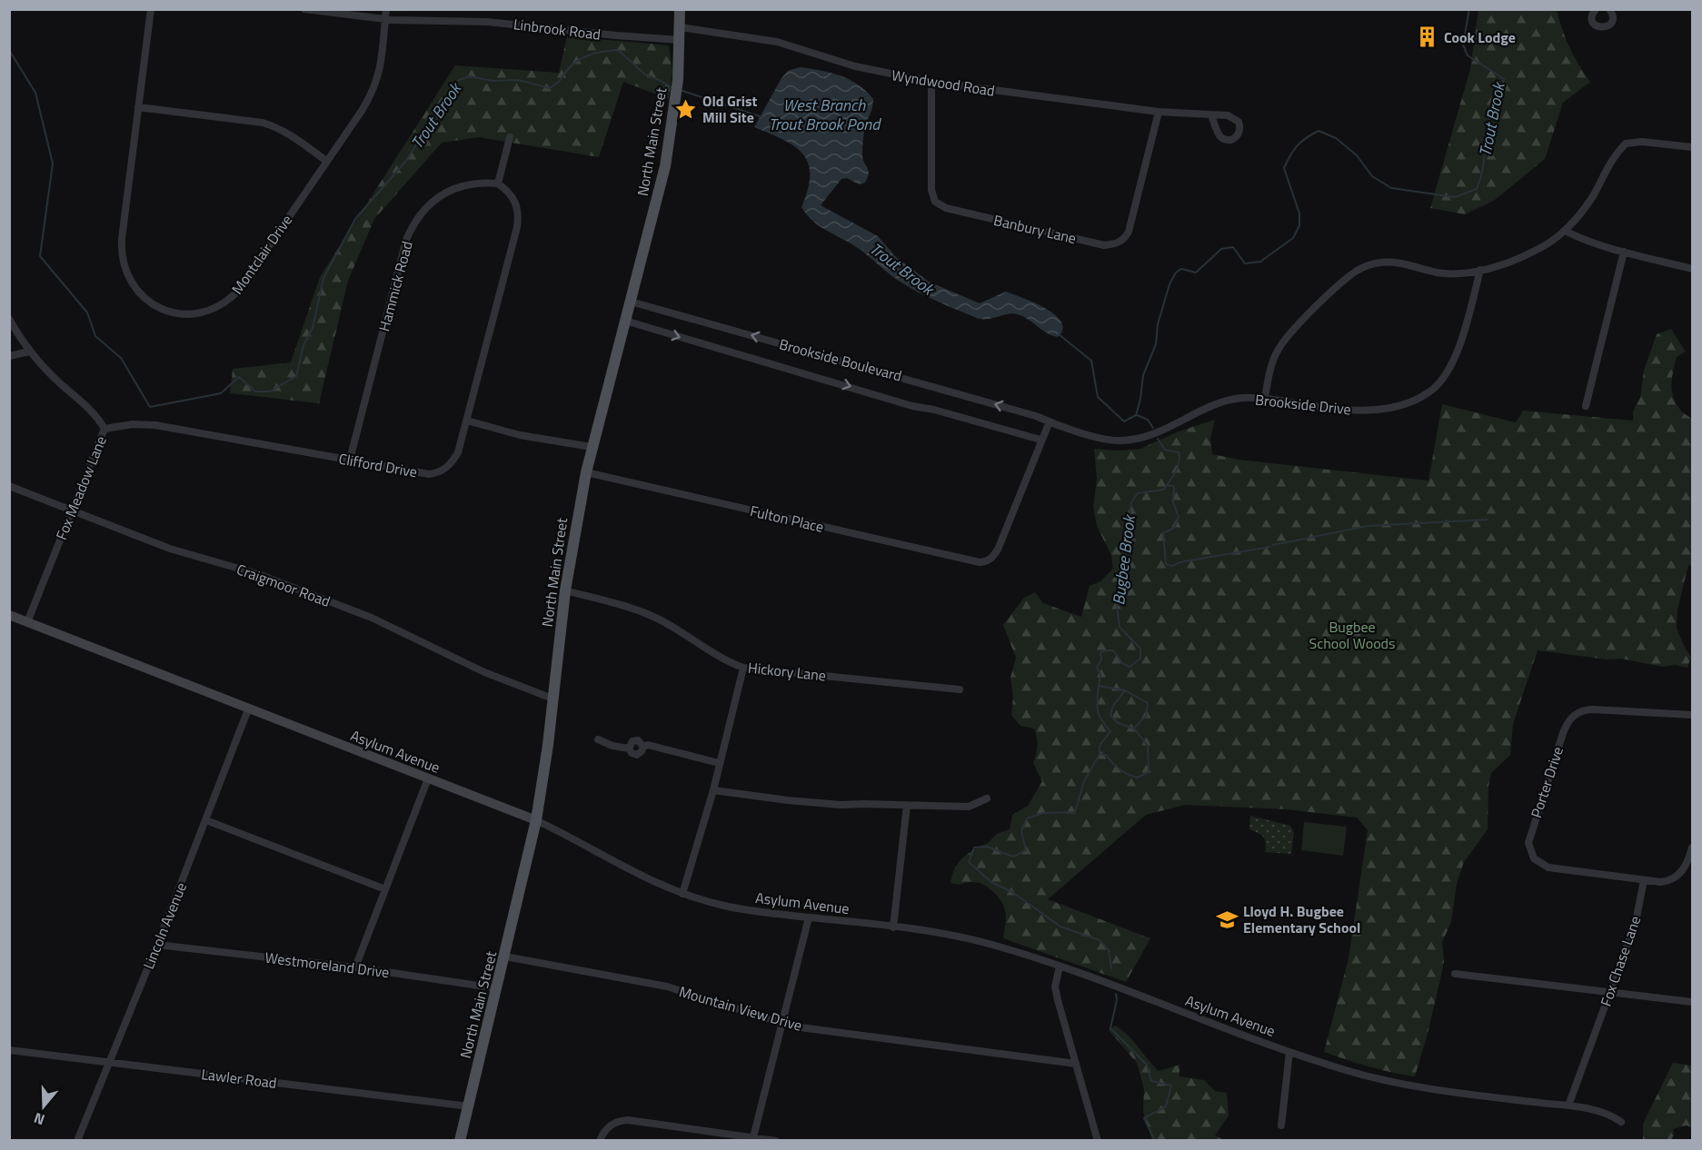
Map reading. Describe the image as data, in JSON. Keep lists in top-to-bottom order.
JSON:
{
  "streets": {
    "main road": ["North Main Street", "Asylum Avenue"],
    "street": [
      "Linbrook Road",
      "Wyndwood Road",
      "Banbury Lane",
      "Montclair Drive",
      "Hammick Road",
      "Brookside Boulevard",
      "Brookside Drive",
      "Clifford Drive",
      "Fox Meadow Lane",
      "Fulton Place",
      "Craigmoor Road",
      "Hickory Lane",
      "Porter Drive",
      "Lincoln Avenue",
      "Fox Chase Lane",
      "Westmoreland Drive",
      "Mountain View Drive",
      "Lawler Road"
    ]
  },
  "crossings": [
    ["Linbrook Road", "North Main Street"],
    ["Linbrook Road", "Montclair Drive"],
    ["Wyndwood Road", "North Main Street"],
    ["Wyndwood Road", "Banbury Lane"],
    ["North Main Street", "Brookside Boulevard"],
    ["North Main Street", "Fulton Place"],
    ["North Main Street", "Craigmoor Road"],
    ["North Main Street", "Hickory Lane"],
    ["North Main Street", "Asylum Avenue"],
    ["North Main Street", "Westmoreland Drive"],
    ["North Main Street", "Mountain View Drive"],
    ["North Main Street", "Lawler Road"],
    ["Hammick Road", "Clifford Drive"],
    ["Brookside Boulevard", "Brookside Drive"],
    ["Brookside Boulevard", "Fulton Place"],
    ["Clifford Drive", "Fox Meadow Lane"],
    ["Fox Meadow Lane", "Craigmoor Road"],
    ["Fox Meadow Lane", "Asylum Avenue"],
    ["Asylum Avenue", "Lincoln Avenue"],
    ["Asylum Avenue", "Fox Chase Lane"],
    ["Porter Drive", "Fox Chase Lane"],
    ["Lincoln Avenue", "Westmoreland Drive"],
    ["Lincoln Avenue", "Lawler Road"]
  ],
  "water": ["West Branch Trout Brook Pond", "Trout Brook", "Bugbee Brook"],
  "parks": ["Bugbee School Woods"],
  "places": {
    "building": ["Cook Lodge"],
    "place": ["Old Grist Mill Site"],
    "school or university": ["Lloyd H. Bugbee Elementary School"]
  },
  "north": "bottom"
}
